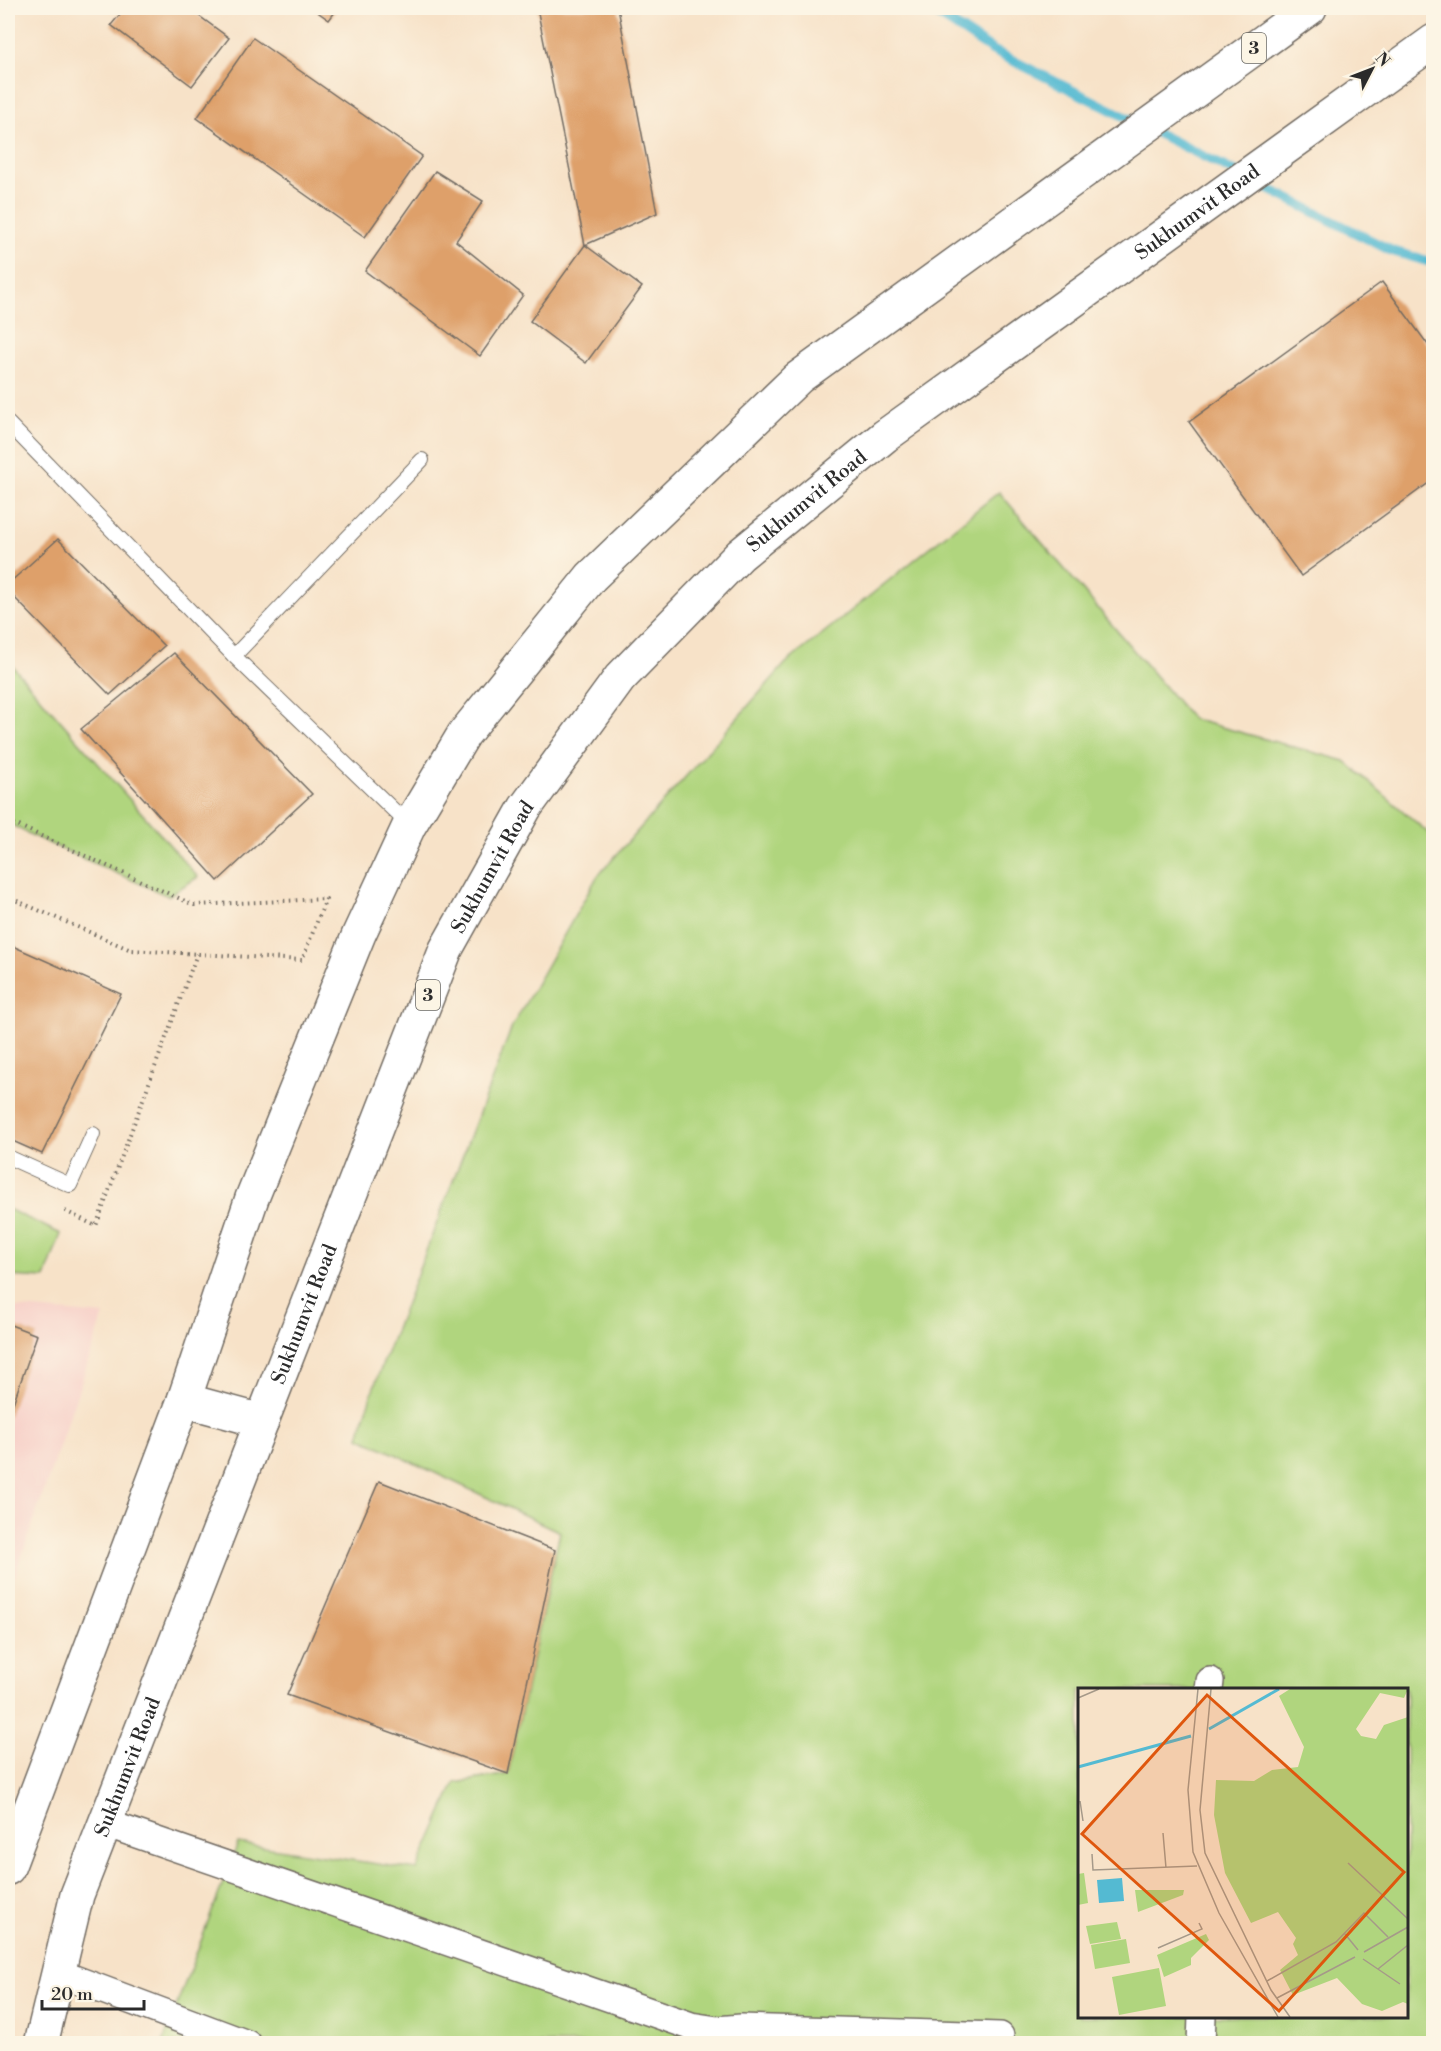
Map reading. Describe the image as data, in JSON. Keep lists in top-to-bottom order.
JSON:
{
  "streets": {
    "highway": ["3", "Sukhumvit Road"]
  },
  "scale_bar": "20 m",
  "north": "top right"
}
